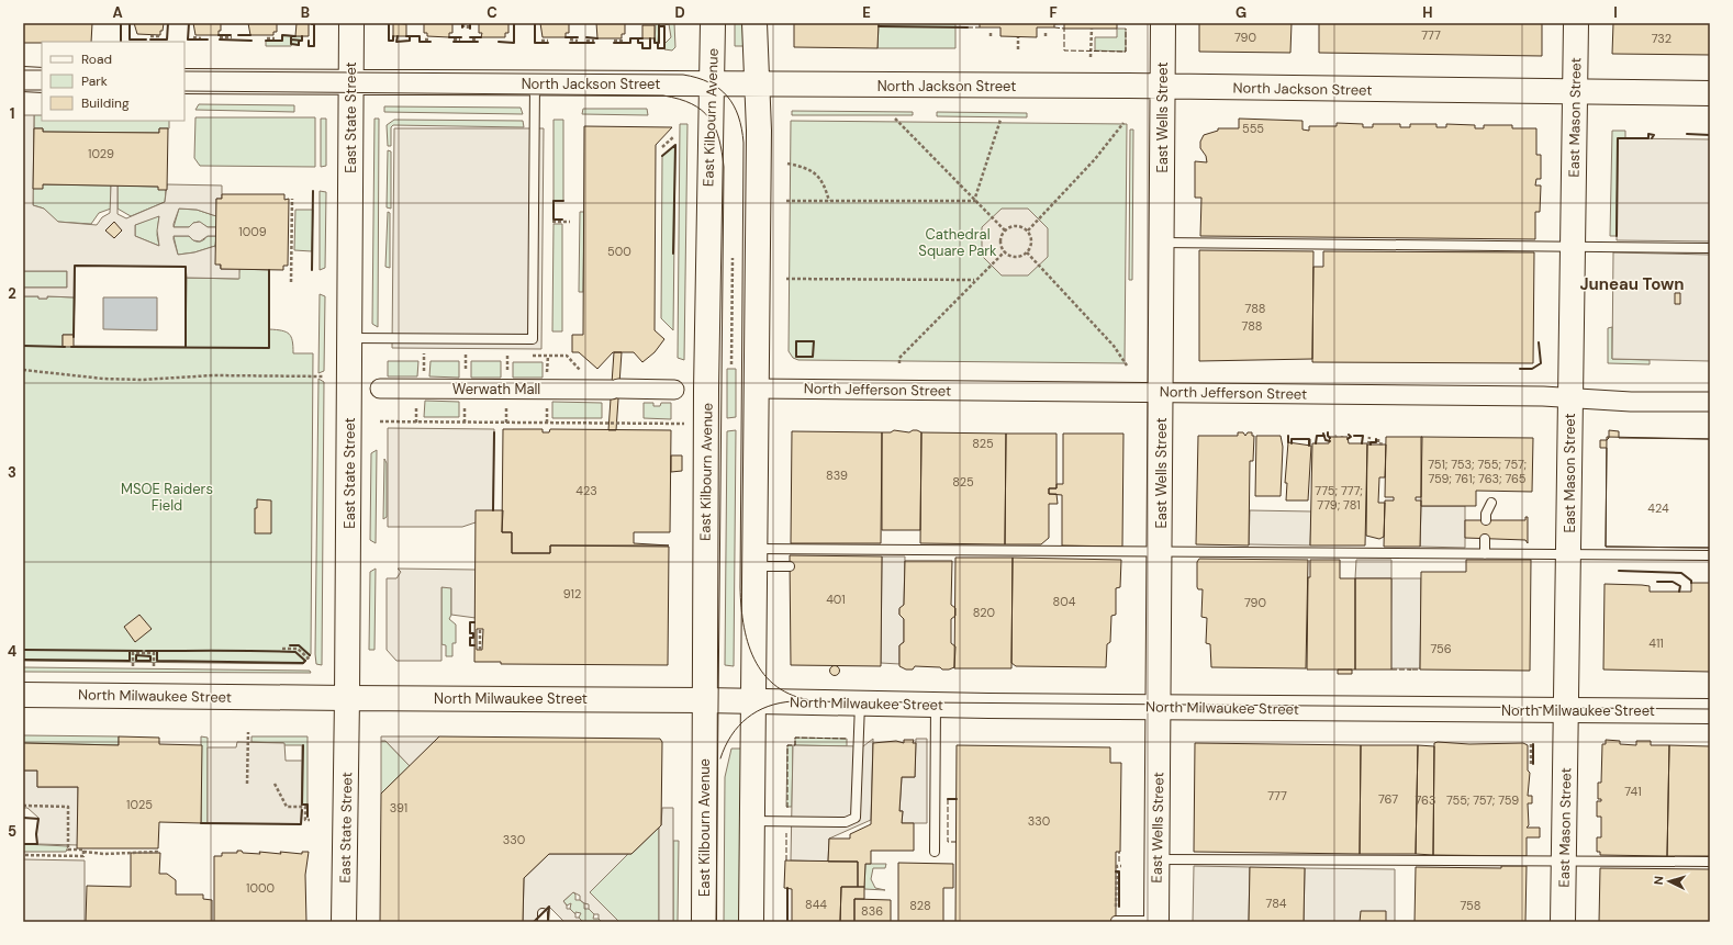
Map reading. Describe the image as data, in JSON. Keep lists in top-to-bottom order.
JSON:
{
  "streets": {
    "main road": [
      "North Jackson Street",
      "East State Street",
      "East Kilbourn Avenue",
      "East Wells Street",
      "East Mason Street",
      "North Milwaukee Street"
    ],
    "street": ["Werwath Mall", "North Jefferson Street"]
  },
  "crossings": [
    ["North Jackson Street", "East State Street"],
    ["North Jackson Street", "East Kilbourn Avenue"],
    ["North Jackson Street", "East Wells Street"],
    ["North Jackson Street", "East Mason Street"],
    ["East State Street", "North Milwaukee Street"],
    ["East Kilbourn Avenue", "North Milwaukee Street"],
    ["East Wells Street", "North Jefferson Street"],
    ["East Wells Street", "North Milwaukee Street"],
    ["East Mason Street", "North Jefferson Street"],
    ["East Mason Street", "North Milwaukee Street"]
  ],
  "districts": ["Juneau Town"],
  "parks": ["Cathedral Square Park", "MSOE Raiders Field"],
  "house_numbers": [
    "777",
    "790",
    "732",
    "555",
    "1029",
    "1009",
    "500",
    "788",
    "788",
    "825",
    "751; 753; 755; 757; 759; 761; 763; 765",
    "839",
    "825",
    "423",
    "775; 777; 779; 781",
    "424",
    "912",
    "401",
    "804",
    "790",
    "820",
    "411",
    "756",
    "741",
    "777",
    "767",
    "763",
    "755; 757; 759",
    "1025",
    "391",
    "330",
    "330",
    "1000",
    "784",
    "844",
    "828",
    "758",
    "836"
  ],
  "legend": ["Road", "Park", "Building"],
  "north": "left",
  "grid": {
    "columns": [
      "A",
      "B",
      "C",
      "D",
      "E",
      "F",
      "G",
      "H",
      "I"
    ],
    "rows": [
      "1",
      "2",
      "3",
      "4",
      "5"
    ]
  }
}
